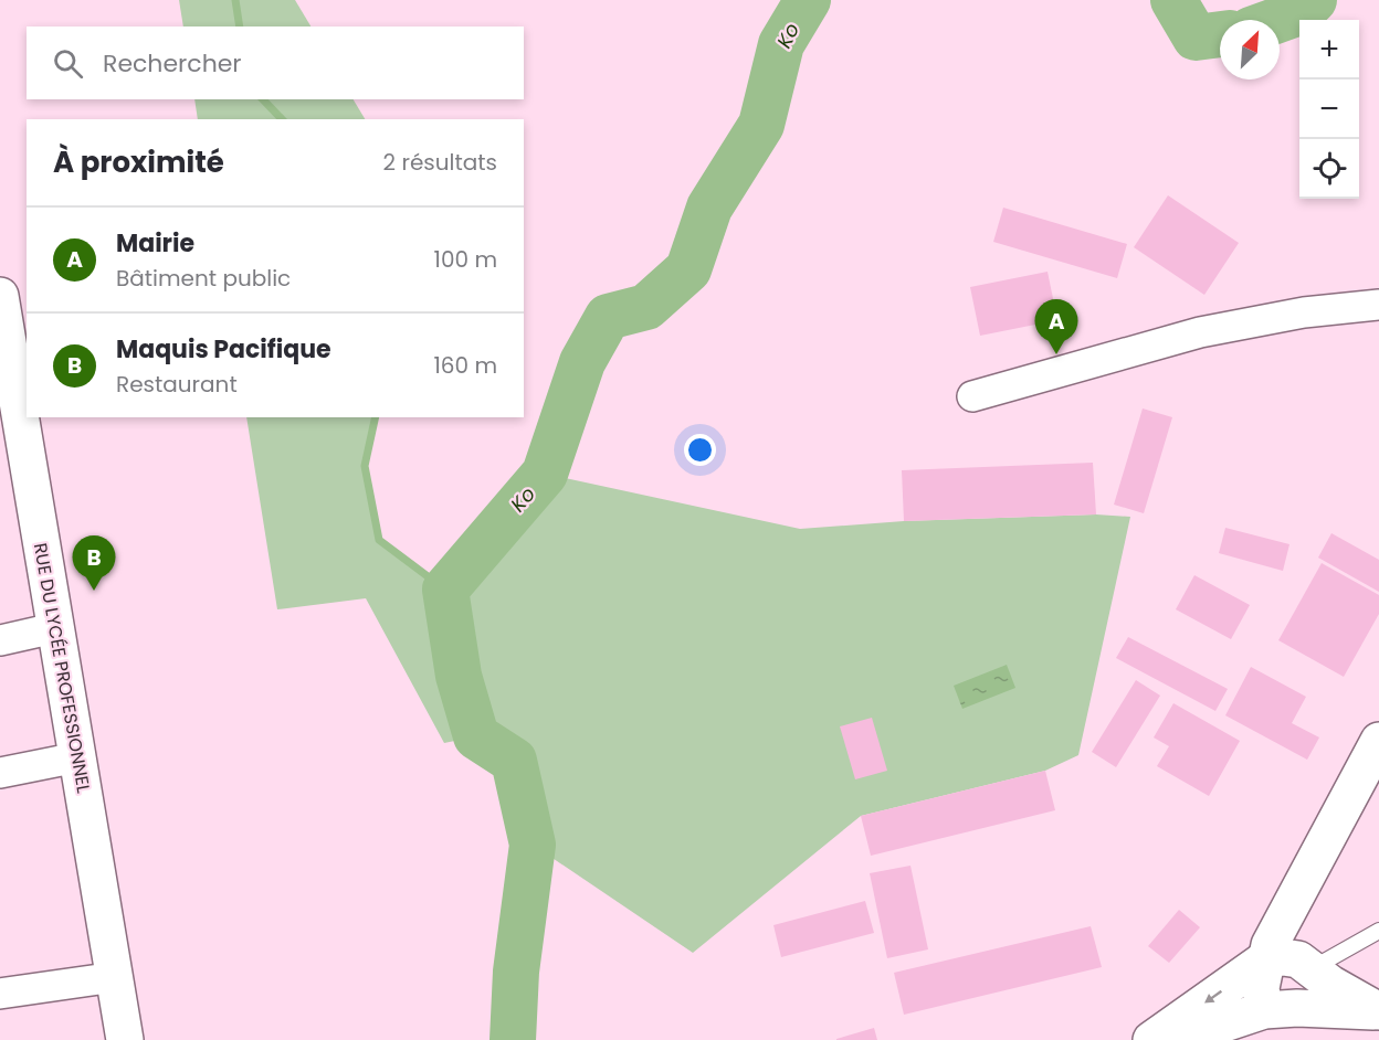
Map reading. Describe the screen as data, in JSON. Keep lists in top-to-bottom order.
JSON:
{
  "streets": {
    "main road": ["RUE DU LYCÉE PROFESSIONNEL"]
  },
  "water": ["Ko"],
  "north": "top right",
  "page": {
    "map_buttons": ["+", "−"],
    "search": "Rechercher",
    "heading": ["À proximité", "2 résultats"],
    "list": [
      {
        "mark": "A",
        "name": "Mairie",
        "note": "Bâtiment public",
        "value": "100 m"
      },
      {
        "mark": "B",
        "name": "Maquis Pacifique",
        "note": "Restaurant",
        "value": "160 m"
      }
    ],
    "pins": ["A", "B"]
  }
}
